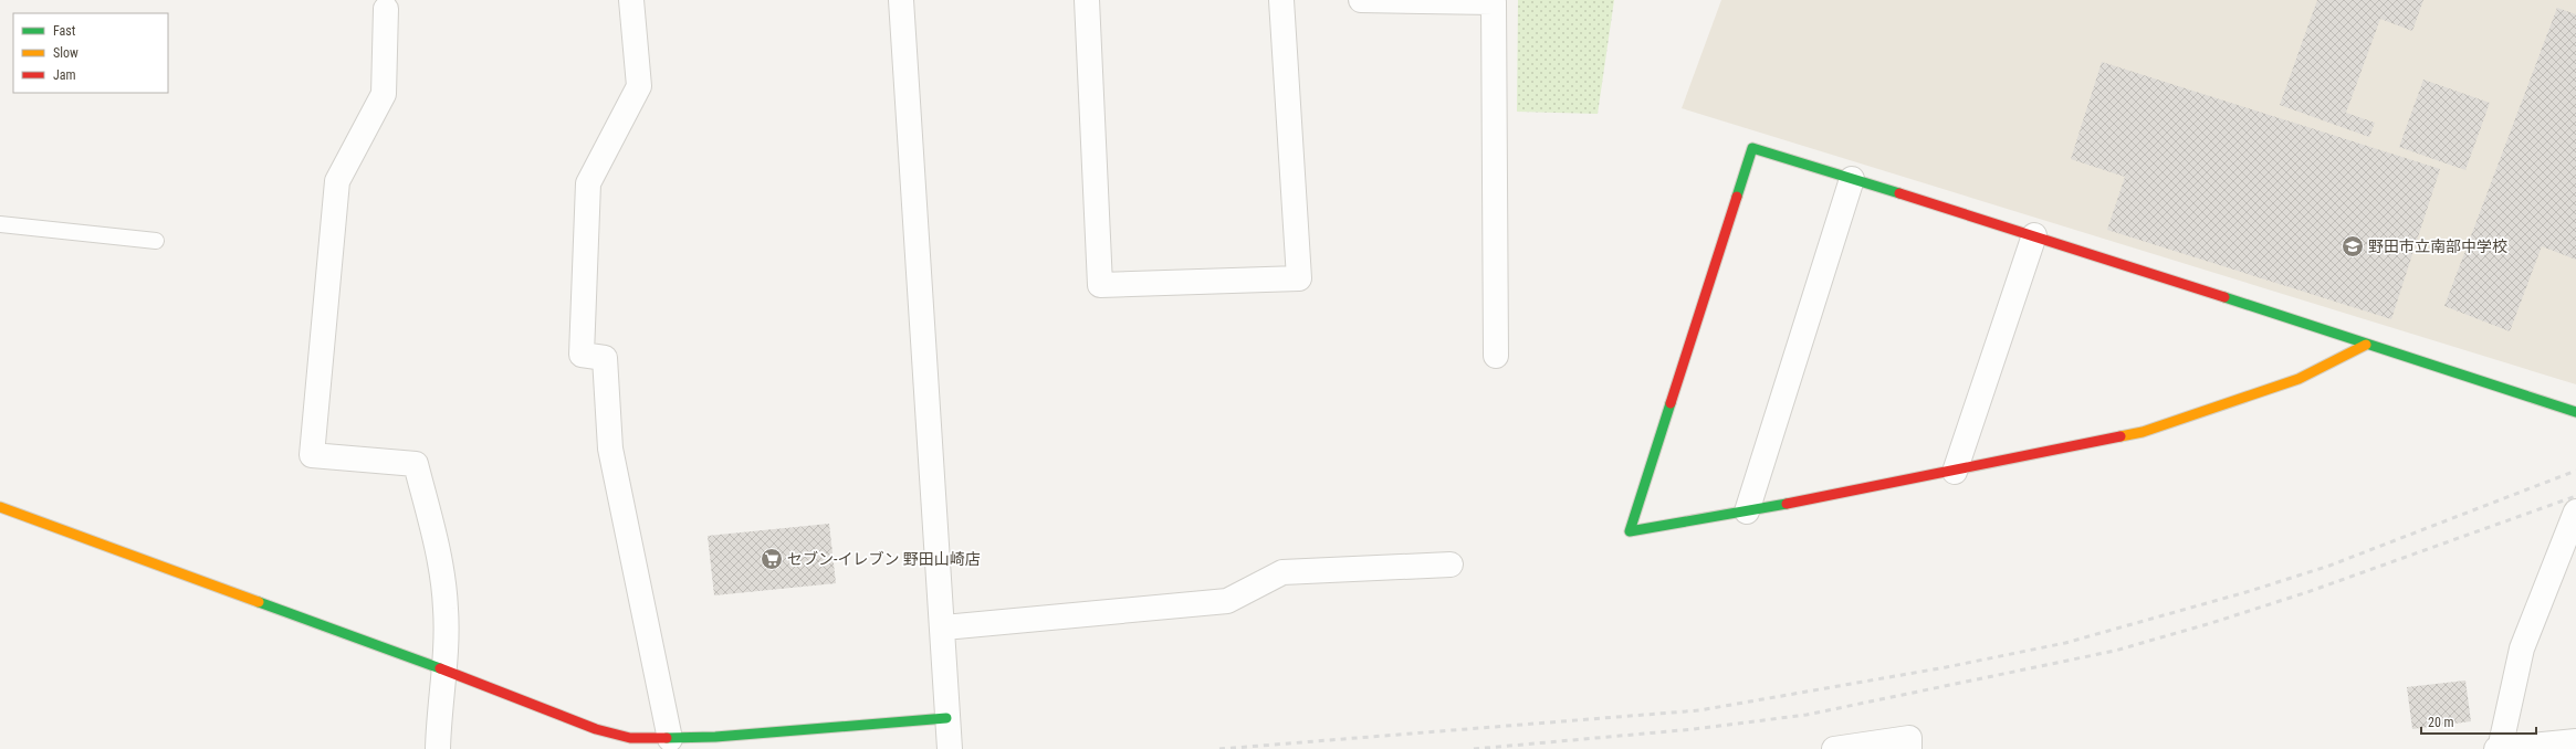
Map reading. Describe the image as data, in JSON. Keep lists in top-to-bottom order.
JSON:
{
  "places": {
    "school or university": ["野田市立南部中学校"],
    "supermarket": ["セブン-イレブン 野田山崎店"]
  },
  "legend": ["Fast", "Slow", "Jam"],
  "scale_bar": "20 m"
}
